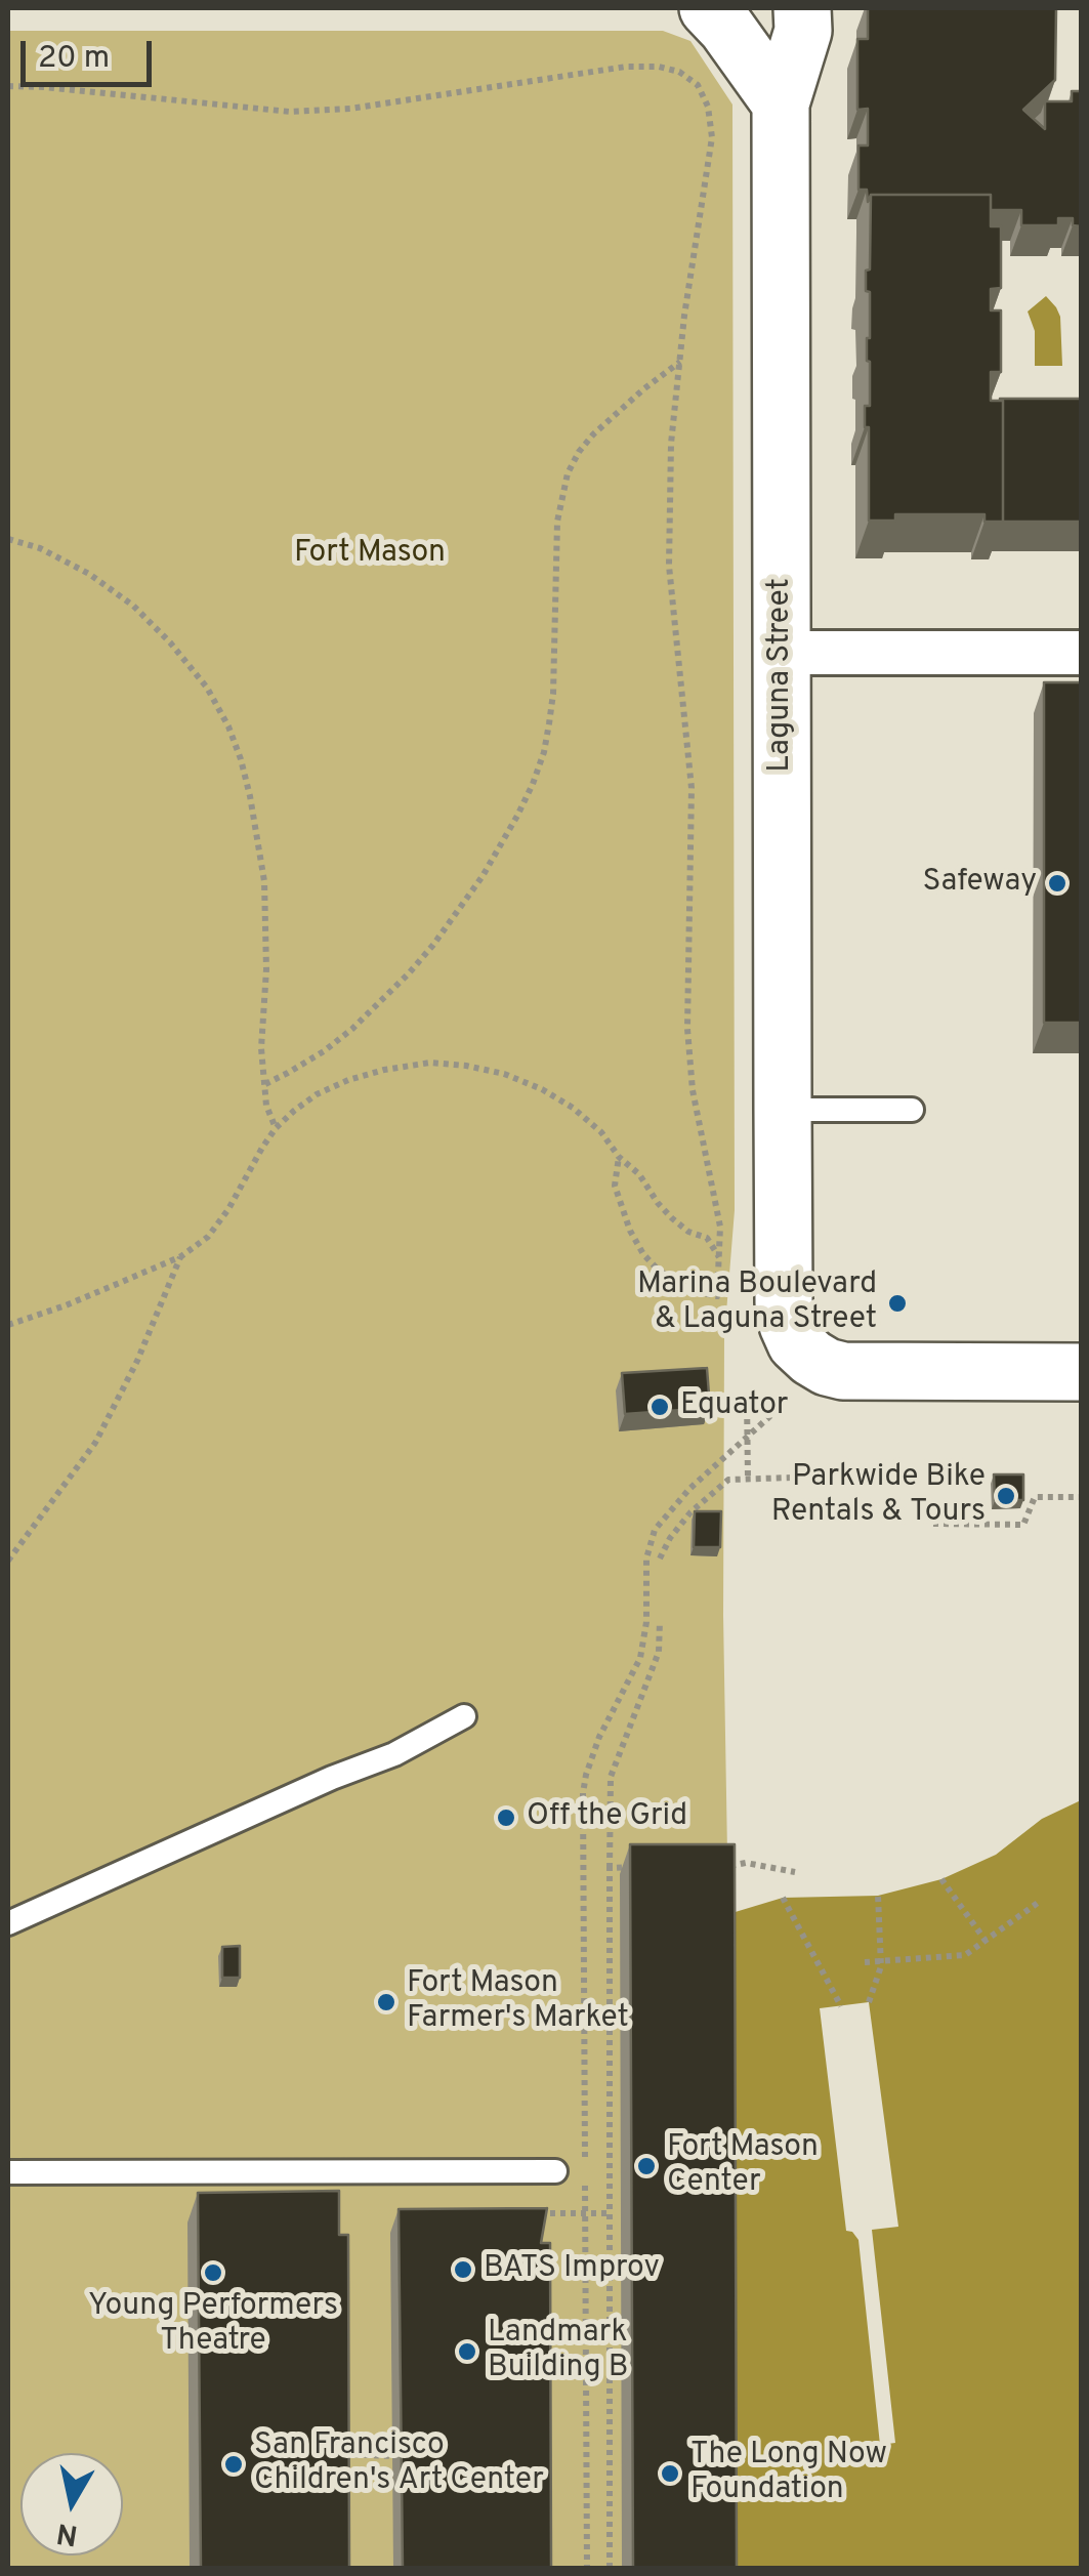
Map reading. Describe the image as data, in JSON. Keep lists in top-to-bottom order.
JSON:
{
  "streets": {
    "main road": ["Laguna Street"]
  },
  "parks": ["Fort Mason"],
  "places": [
    "Safeway",
    "Marina Boulevard & Laguna Street",
    "Equator",
    "Parkwide Bike Rentals & Tours",
    "Off the Grid",
    "Fort Mason Farmer's Market",
    "Fort Mason Center",
    "BATS Improv",
    "Young Performers Theatre",
    "Landmark Building B",
    "San Francisco Children's Art Center",
    "The Long Now Foundation"
  ],
  "scale_bar": "20 m",
  "north": "bottom"
}
